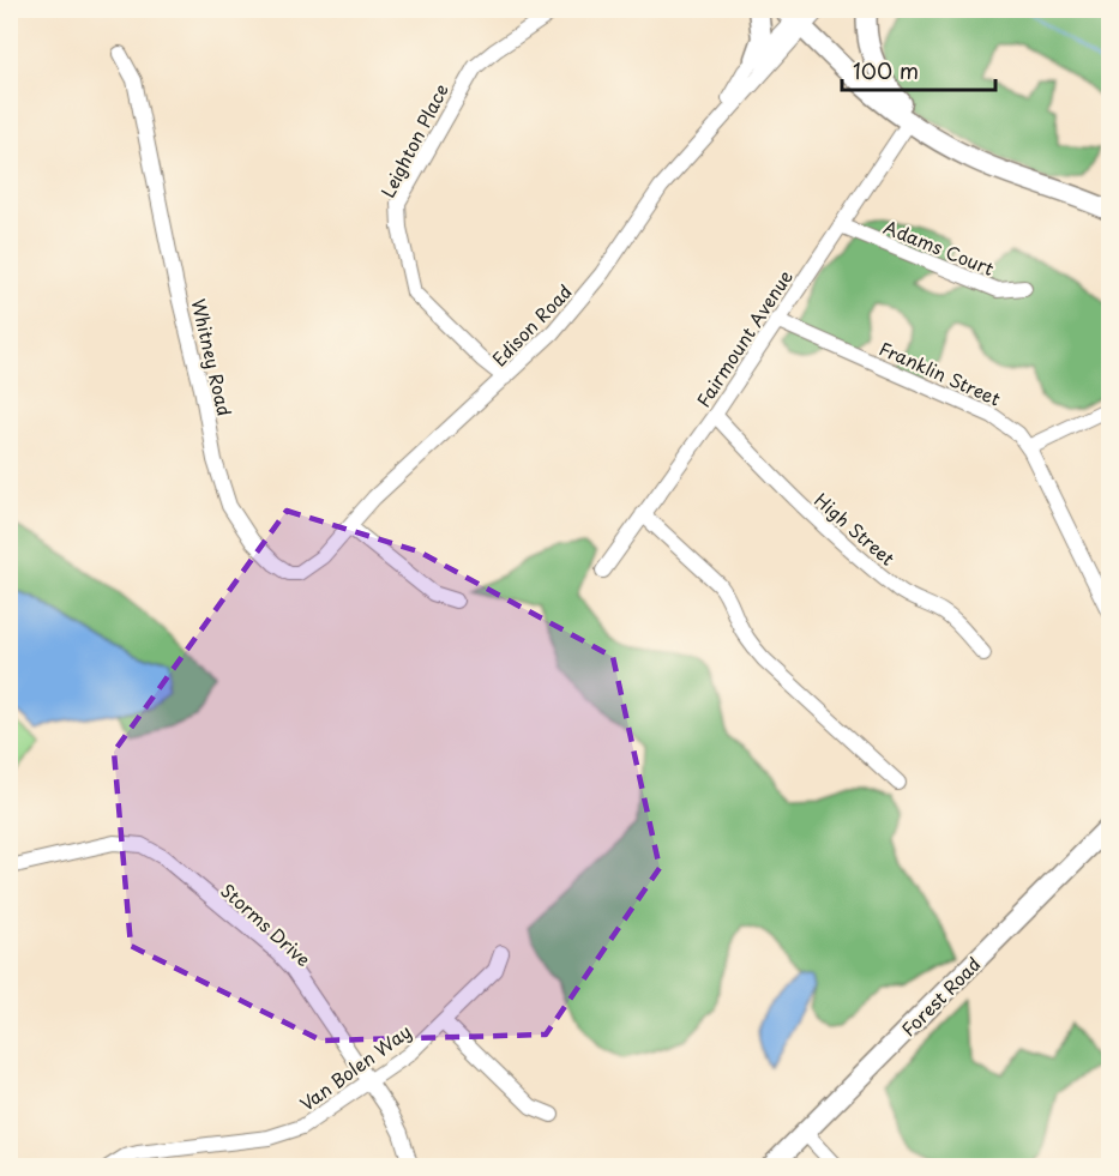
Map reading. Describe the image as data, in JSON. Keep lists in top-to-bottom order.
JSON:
{
  "streets": {
    "main road": ["Forest Road"],
    "street": [
      "Leighton Place",
      "Adams Court",
      "Edison Road",
      "Fairmount Avenue",
      "Whitney Road",
      "Franklin Street",
      "High Street",
      "Storms Drive",
      "Van Bolen Way"
    ]
  },
  "crossings": [
    ["Leighton Place", "Edison Road"],
    ["Adams Court", "Fairmount Avenue"],
    ["Edison Road", "Whitney Road"],
    ["Fairmount Avenue", "Franklin Street"],
    ["Fairmount Avenue", "High Street"],
    ["Storms Drive", "Van Bolen Way"]
  ],
  "scale_bar": "100 m"
}
